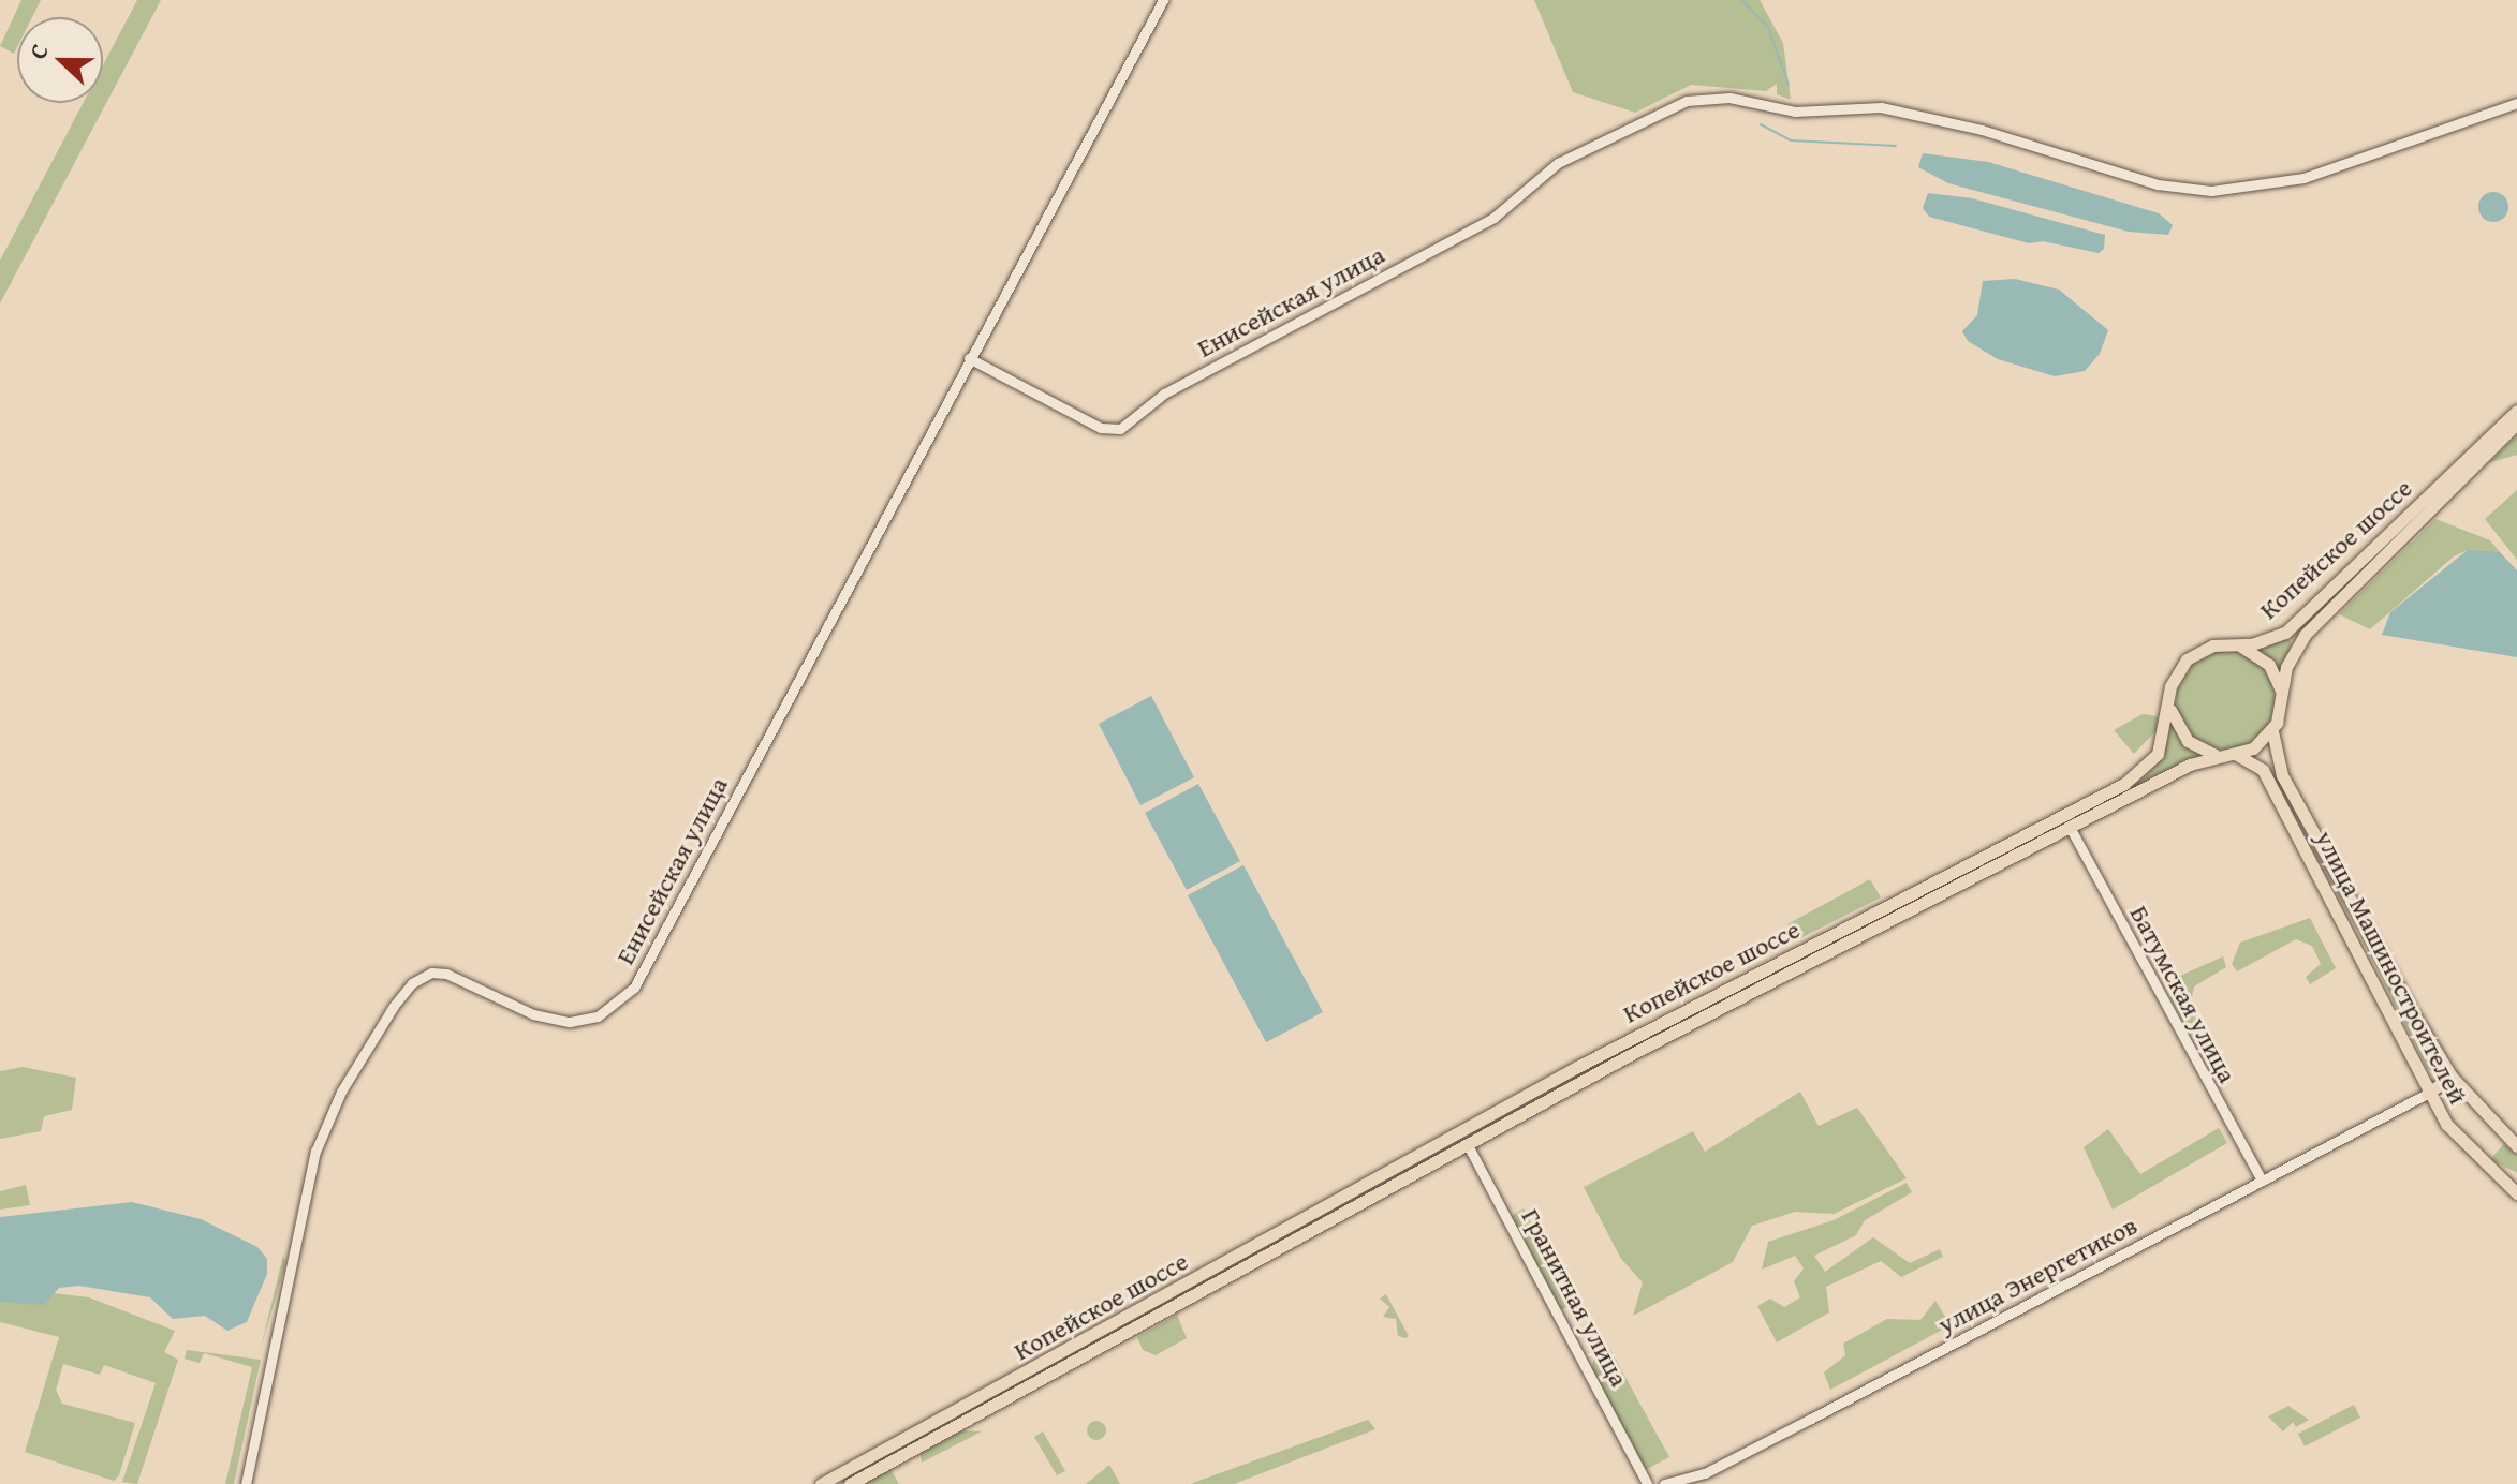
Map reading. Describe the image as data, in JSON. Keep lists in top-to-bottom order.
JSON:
{
  "streets": {
    "main road": ["Копейское шоссе", "улица Машиностроителей"],
    "street": [
      "Енисейская улица",
      "Батумская улица",
      "улица Энергетиков",
      "Гранитная улица"
    ]
  },
  "crossings": [
    ["Копейское шоссе", "улица Машиностроителей"],
    ["Копейское шоссе", "Батумская улица"],
    ["Копейское шоссе", "Гранитная улица"],
    ["улица Машиностроителей", "улица Энергетиков"],
    ["Батумская улица", "улица Энергетиков"]
  ],
  "north": "left"
}
